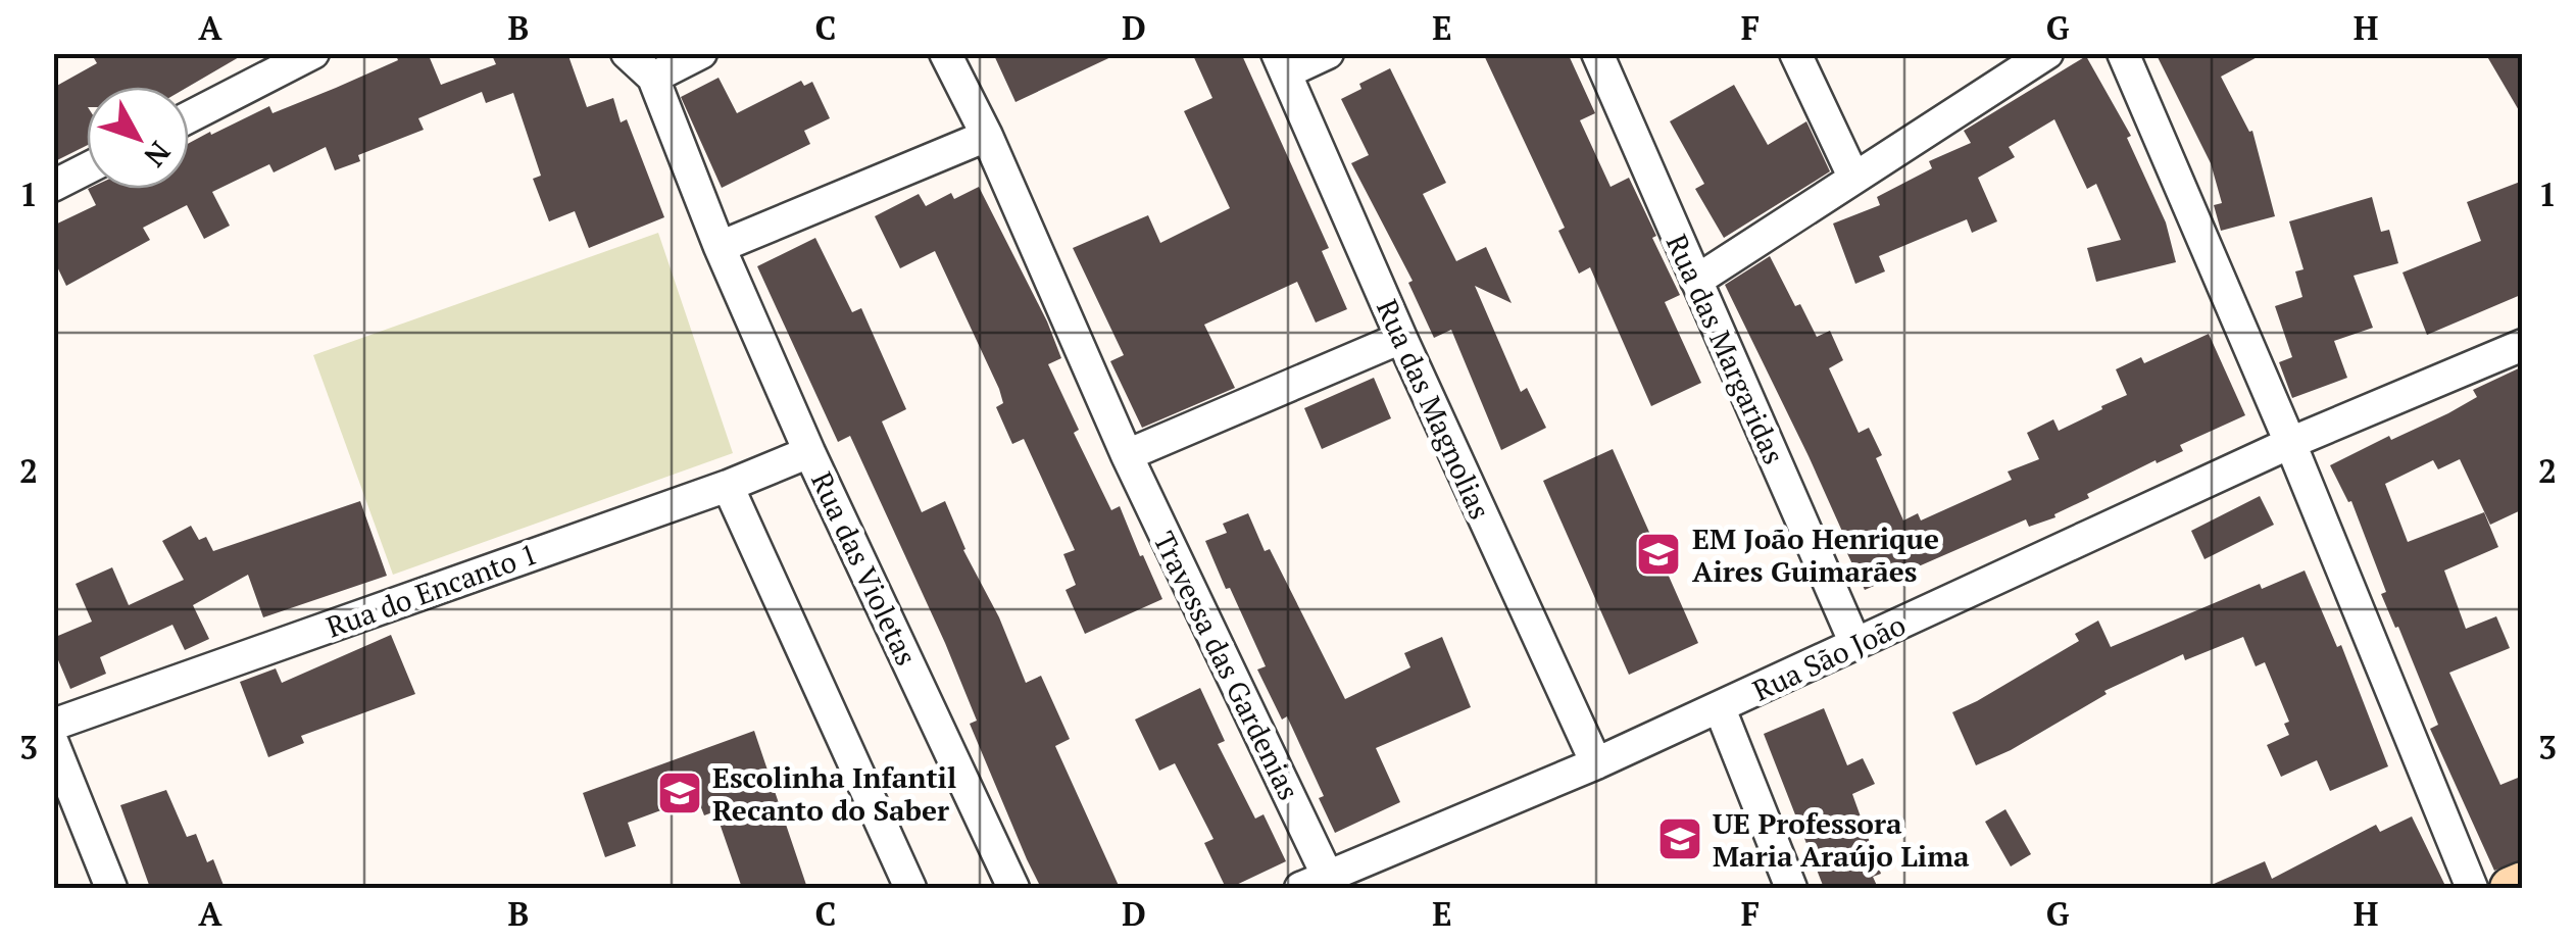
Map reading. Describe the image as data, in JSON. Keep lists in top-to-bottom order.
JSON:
{
  "streets": {
    "street": [
      "Rua das Margaridas",
      "Rua das Magnolias",
      "Rua das Violetas",
      "Rua do Encanto 1",
      "Rua São João",
      "Travessa das Gardenias"
    ]
  },
  "crossings": [
    ["Rua das Margaridas", "Rua São João"],
    ["Rua das Magnolias", "Rua São João"],
    ["Rua das Violetas", "Rua do Encanto 1"],
    ["Rua São João", "Travessa das Gardenias"]
  ],
  "places": {
    "school or university": ["EM João Henrique Aires Guimarães", "Escolinha Infantil Recanto do Saber", "UE Professora Maria Araújo Lima"]
  },
  "north": "bottom right",
  "grid": {
    "columns": [
      "A",
      "B",
      "C",
      "D",
      "E",
      "F",
      "G",
      "H"
    ],
    "rows": ["1", "2", "3"]
  }
}
